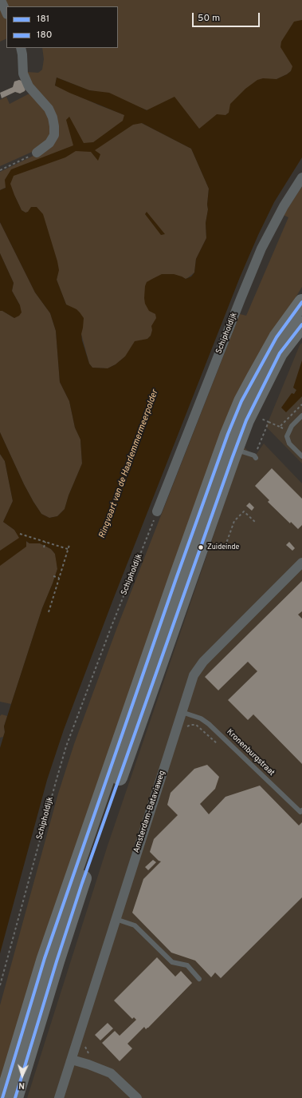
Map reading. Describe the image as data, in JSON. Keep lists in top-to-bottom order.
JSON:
{
  "streets": {
    "street": ["Schipholdijk", "Amsterdam-Bataviaweg"],
    "lane": ["Kronenburgstraat"]
  },
  "crossings": [
    ["Kronenburgstraat", "Amsterdam-Bataviaweg"]
  ],
  "water": ["Ringvaart van de Haarlemmermeerpolder"],
  "places": ["Zuideinde"],
  "lines": ["transit line 181", "transit line 180"],
  "legend": ["181", "180"],
  "scale_bar": "50 m",
  "north": "bottom"
}
